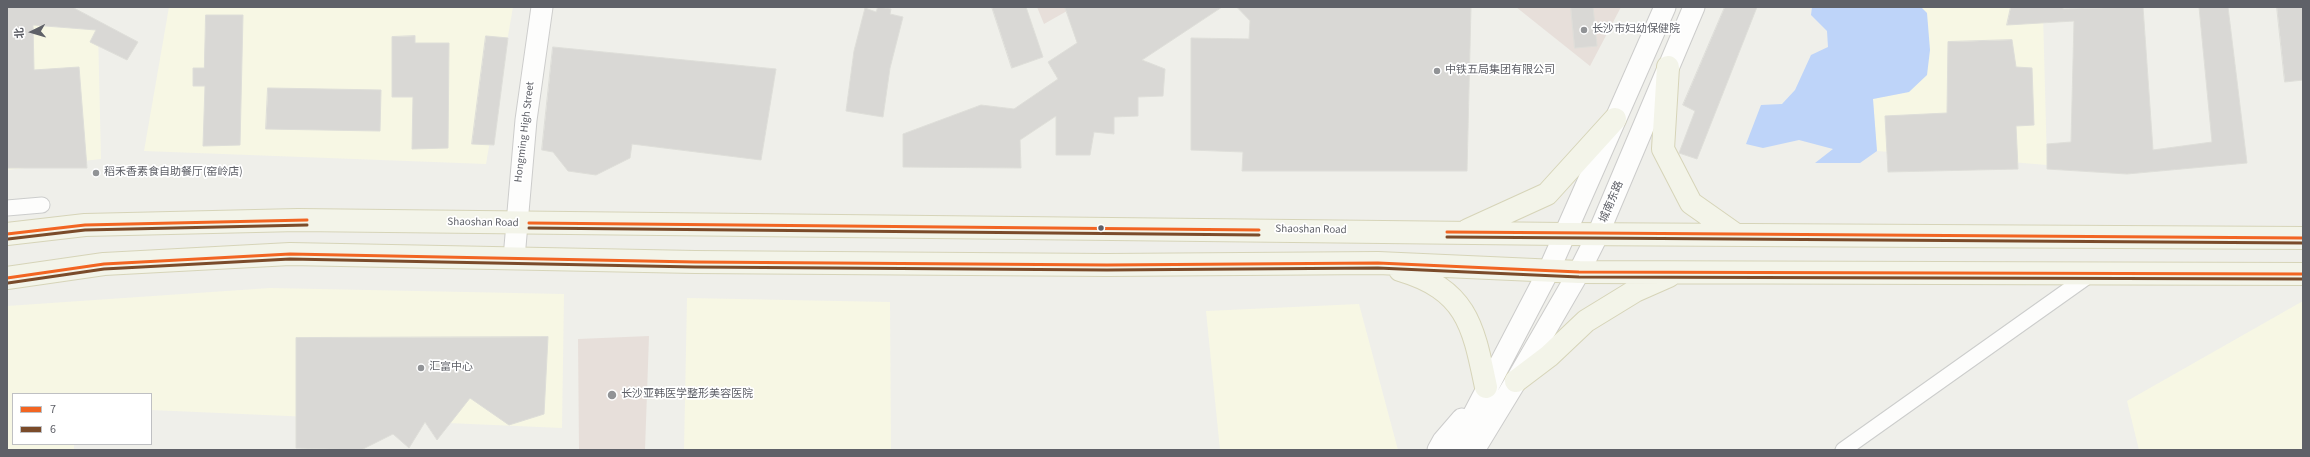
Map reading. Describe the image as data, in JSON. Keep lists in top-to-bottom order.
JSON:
{
  "streets": {
    "main road": ["Hongming High Street", "城南东路", "Shaoshan Road"]
  },
  "crossings": [
    ["Hongming High Street", "Shaoshan Road"],
    ["城南东路", "Shaoshan Road"]
  ],
  "places": [
    "长沙市妇幼保健院",
    "中铁五局集团有限公司",
    "稻禾香素食自助餐厅(窑岭店)",
    "汇富中心",
    "长沙亚韩医学整形美容医院"
  ],
  "lines": ["transit line 7", "transit line 6"],
  "legend": ["7", "6"],
  "north": "left"
}
